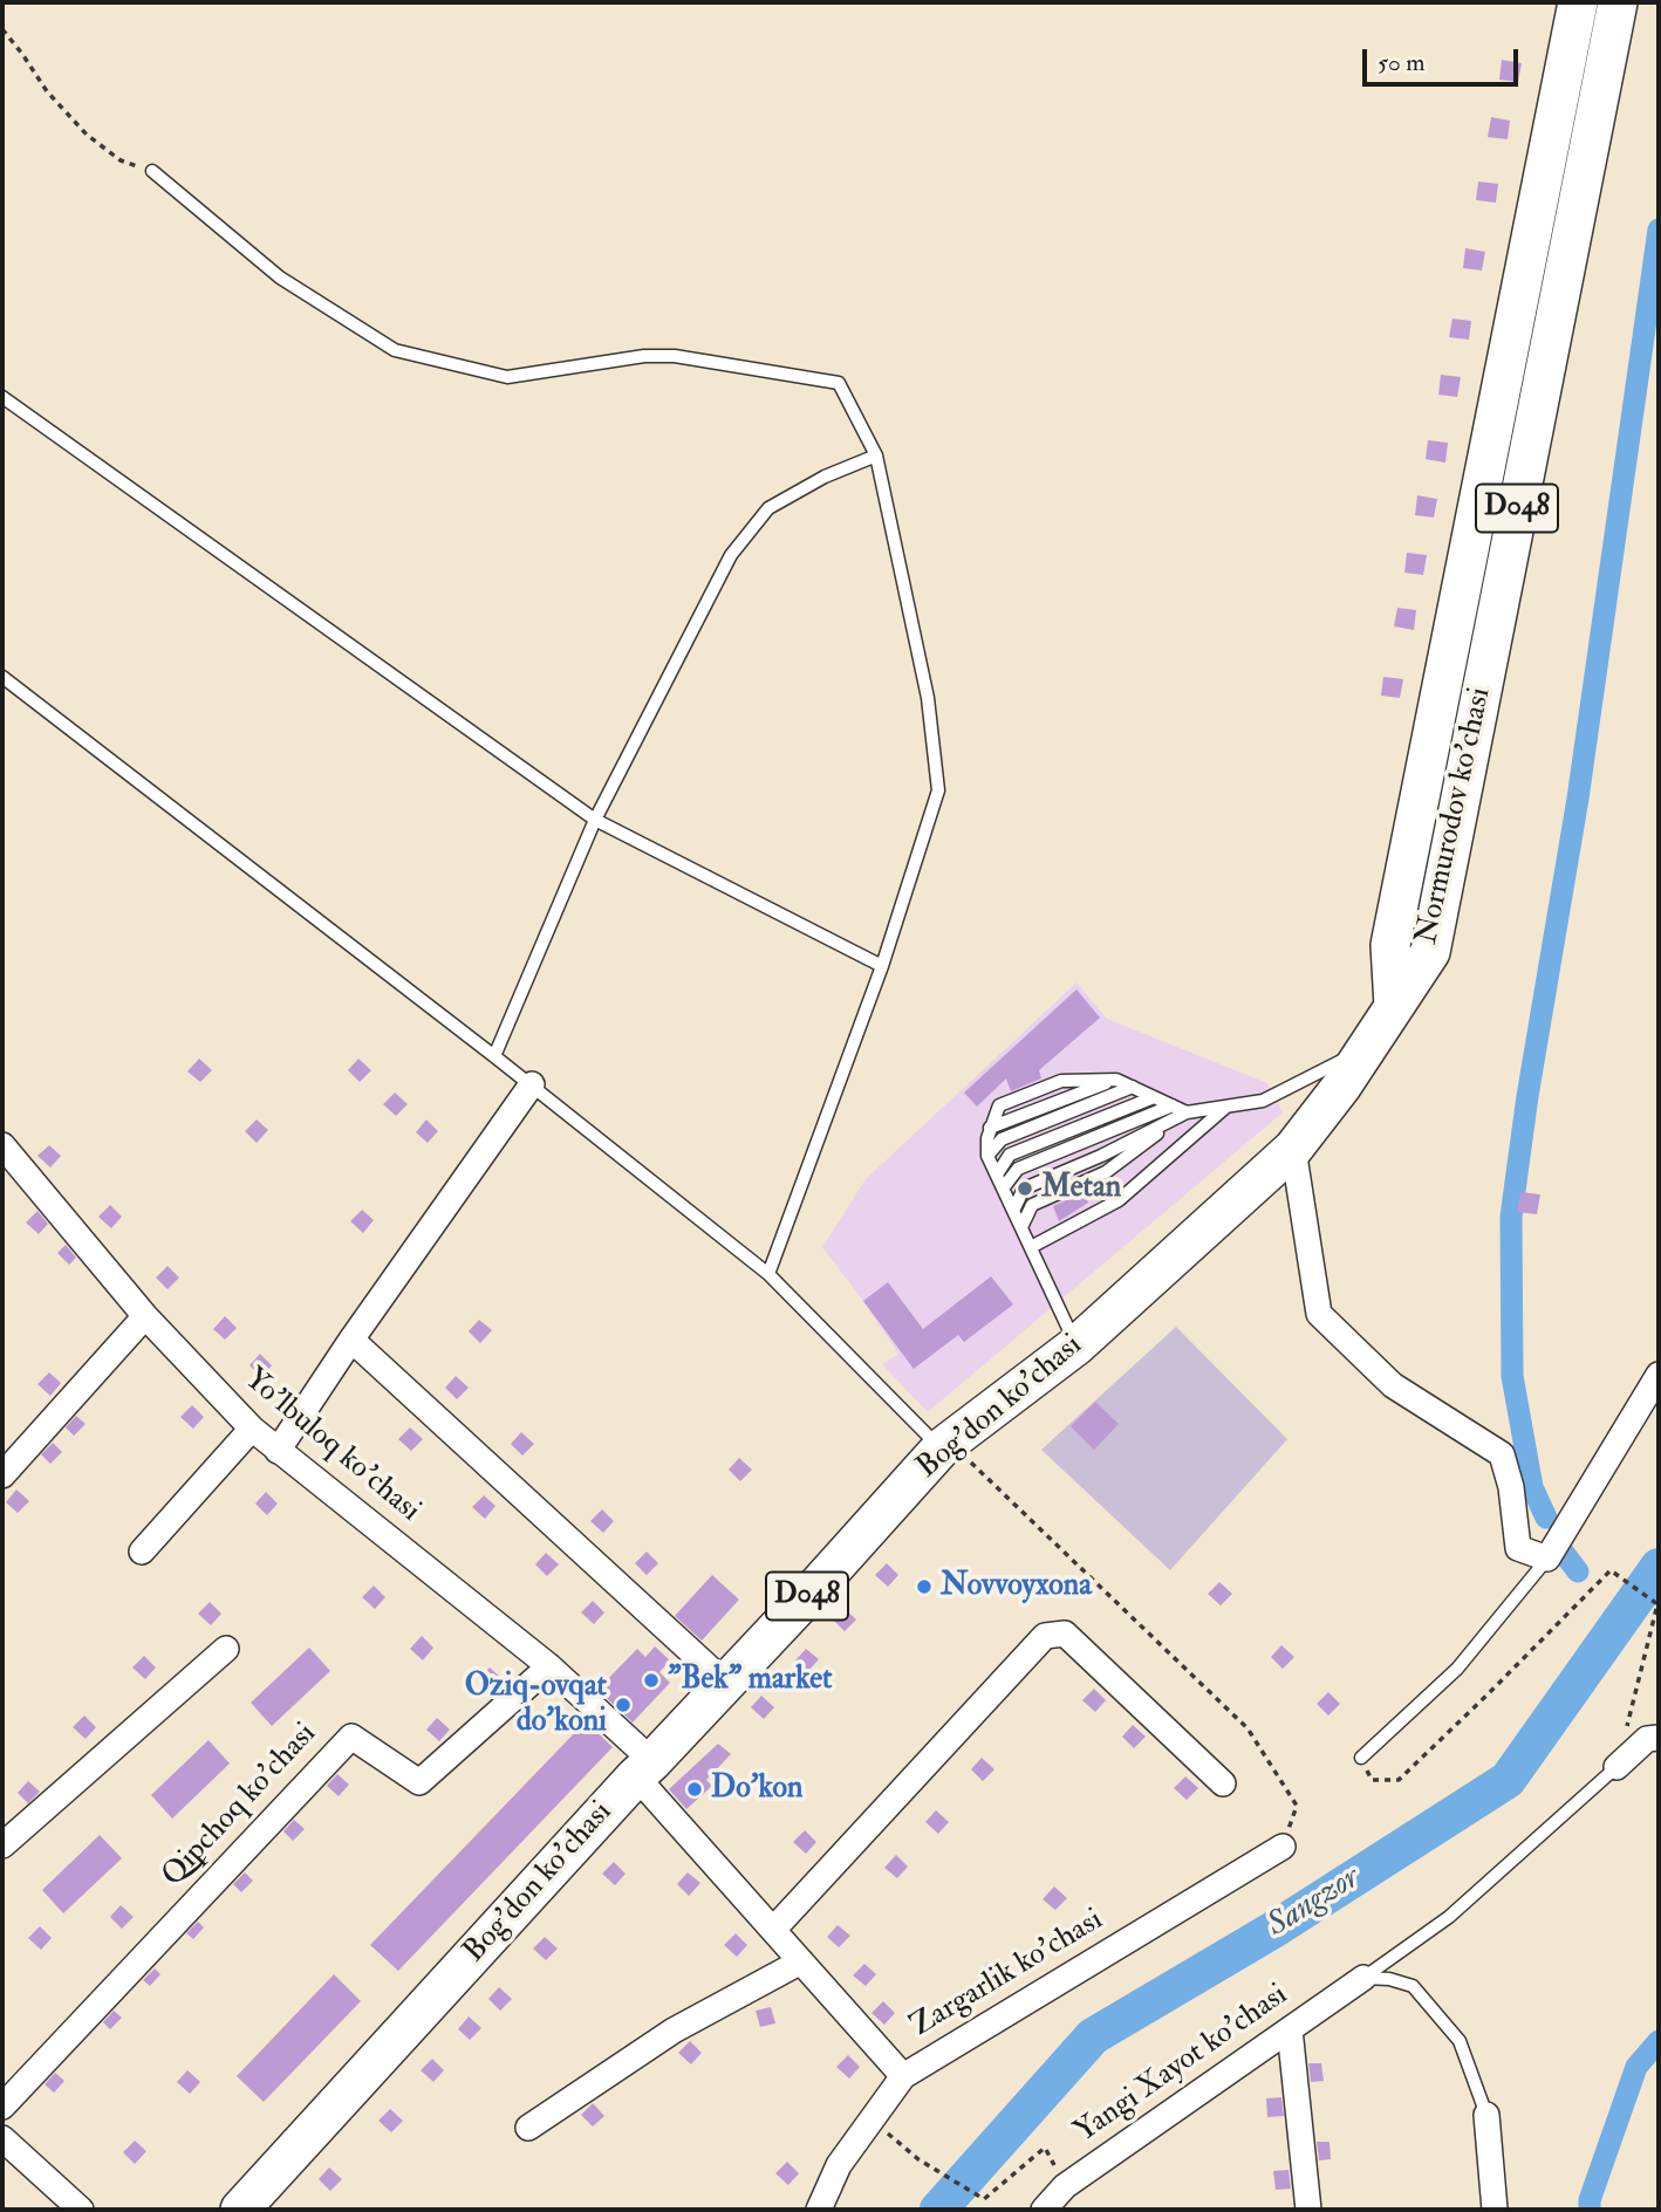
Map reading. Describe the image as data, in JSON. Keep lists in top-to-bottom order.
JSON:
{
  "streets": {
    "main road": ["D048", "Normurodov ko'chasi", "Bog'don ko'chasi"],
    "street": [
      "Yo'lbuloq ko'chasi",
      "Qipchoq ko'chasi",
      "Zargarlik ko'chasi",
      "Yangi Xayot ko'chasi"
    ]
  },
  "crossings": [
    ["Normurodov ko'chasi", "Bog'don ko'chasi"],
    ["Bog'don ko'chasi", "Yo'lbuloq ko'chasi"],
    ["Yo'lbuloq ko'chasi", "Qipchoq ko'chasi"],
    ["Yo'lbuloq ko'chasi", "Zargarlik ko'chasi"]
  ],
  "water": ["Sangzor"],
  "places": [
    "Metan",
    "Novvoyxona",
    "\"Bek\" market",
    "Oziq-ovqat do'koni",
    "Do'kon"
  ],
  "scale_bar": "50 m"
}
